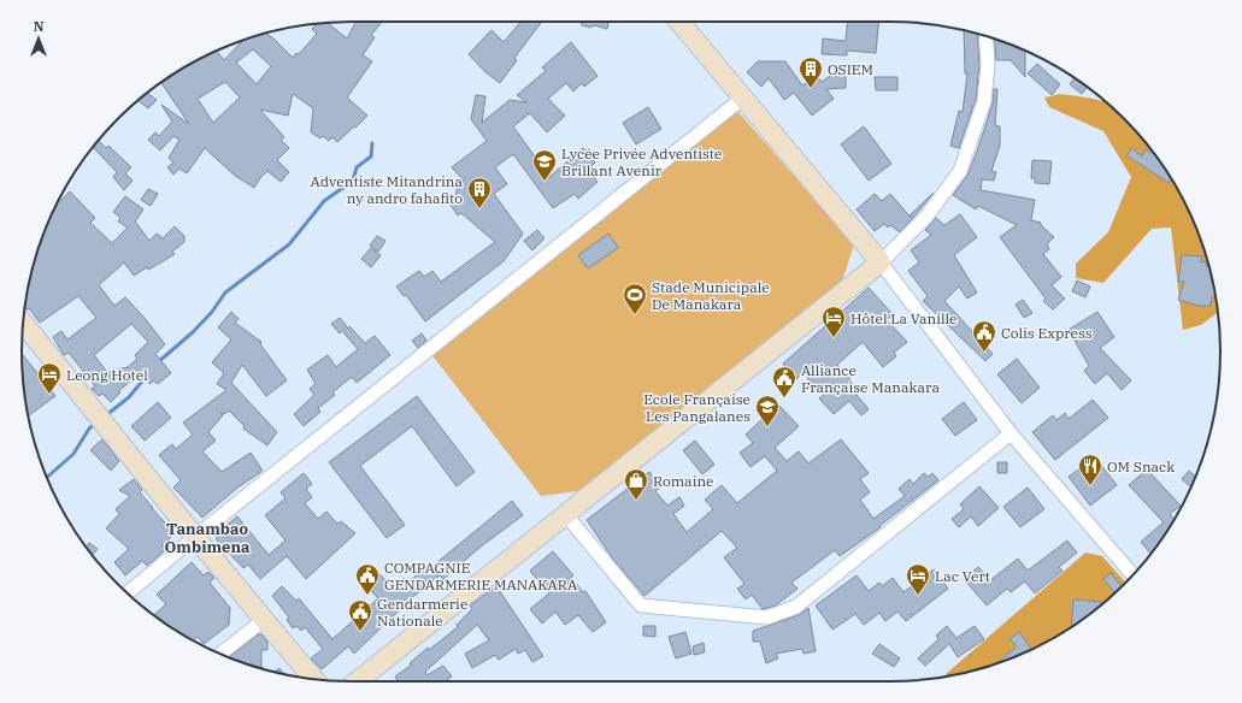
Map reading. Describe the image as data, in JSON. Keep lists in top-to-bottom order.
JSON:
{
  "districts": ["Tanambao Ombimena"],
  "places": {
    "building": ["OSIEM", "Adventiste Mitandrina ny andro fahafito"],
    "school or university": ["Lycée Privée Adventiste Brillant Avenir", "Ecole Française Les Pangalanes"],
    "sports": ["Stade Municipale De Manakara"],
    "hotel": ["Hôtel La Vanille", "Leong Hotel", "Lac Vert"],
    "public building": [
      "Colis Express",
      "Alliance Française Manakara",
      "COMPAGNIE GENDARMERIE MANAKARA",
      "Gendarmerie Nationale"
    ],
    "restaurant": ["OM Snack"],
    "shop": ["Romaine"]
  },
  "north": "top"
}
